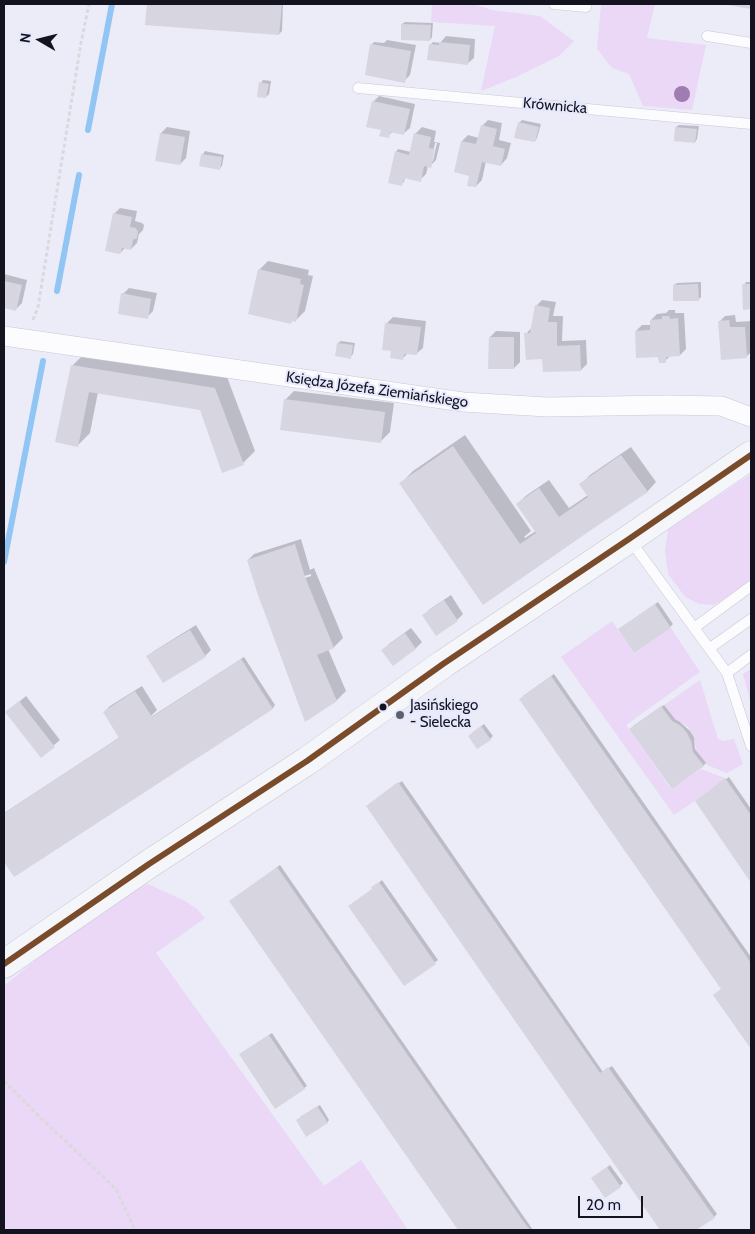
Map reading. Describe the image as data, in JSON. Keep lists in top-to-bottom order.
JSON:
{
  "streets": {
    "street": ["Księdza Józefa Ziemiańskiego"],
    "lane": ["Krównicka"]
  },
  "places": ["Jasińskiego - Sielecka"],
  "scale_bar": "20 m",
  "north": "left"
}
